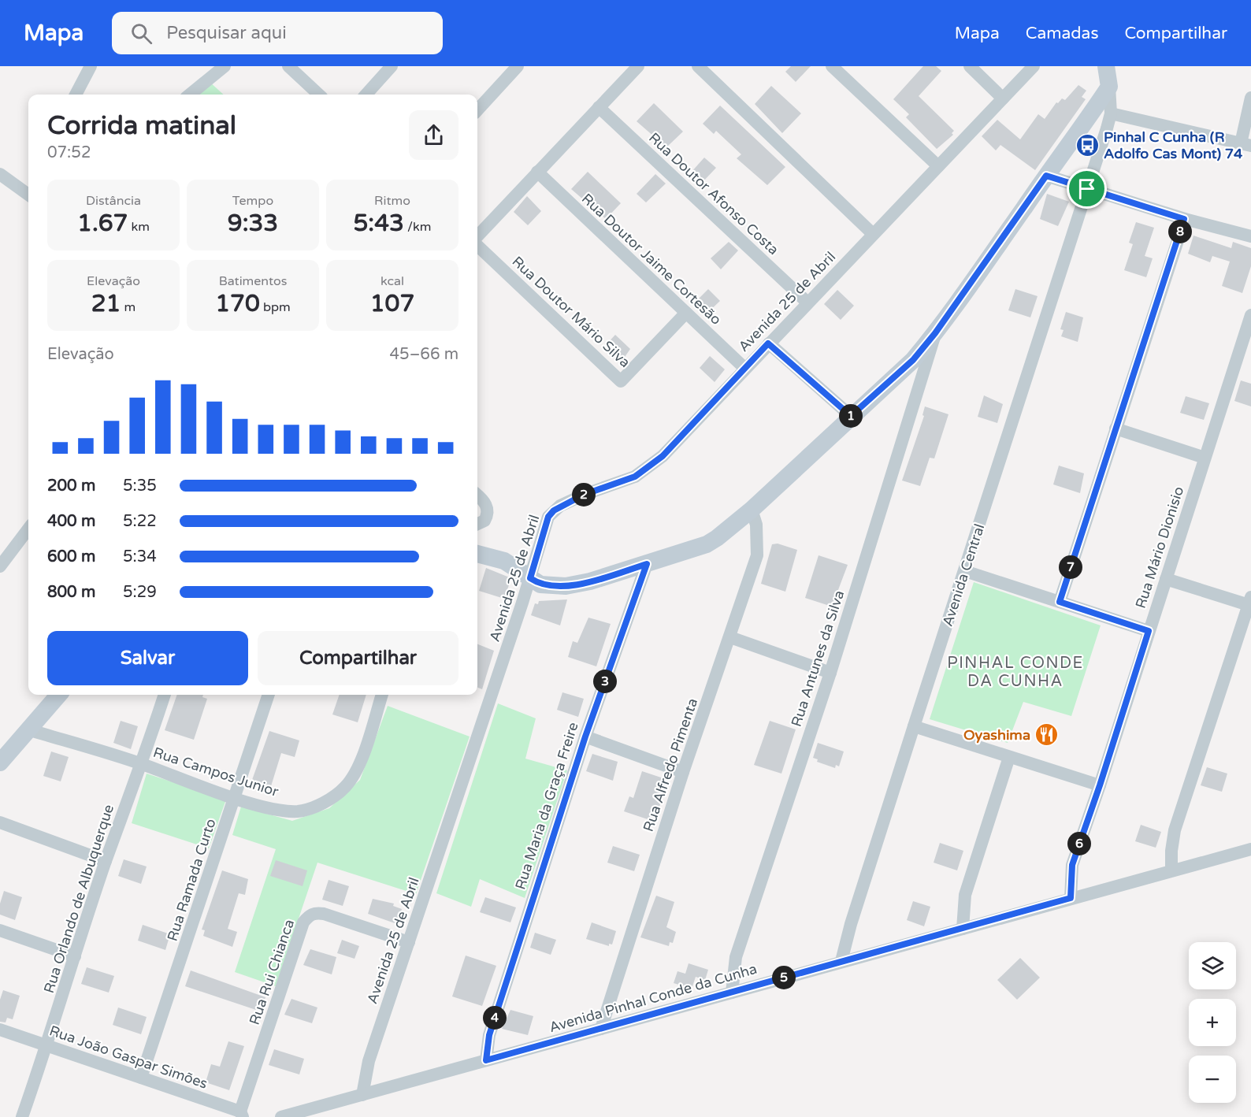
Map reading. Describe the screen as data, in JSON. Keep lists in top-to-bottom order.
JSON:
{
  "streets": {
    "street": [
      "Rua Doutor Afonso Costa",
      "Rua Doutor Jaime Cortesão",
      "Avenida 25 de Abril",
      "Rua Doutor Mário Silva",
      "Rua Mário Dionisio",
      "Avenida Central",
      "Rua Antunes da Silva",
      "Rua Alfredo Pimenta",
      "Rua Campos Junior",
      "Rua Maria da Graça Freire",
      "Rua Ramada Curto",
      "Rua Orlando de Albuquerque",
      "Rua Rui Chianca",
      "Avenida Pinhal Conde da Cunha",
      "Rua João Gaspar Simões"
    ]
  },
  "crossings": [
    ["Rua Doutor Afonso Costa", "Avenida 25 de Abril"],
    ["Rua Doutor Jaime Cortesão", "Avenida 25 de Abril"],
    ["Rua Doutor Jaime Cortesão", "Rua Doutor Mário Silva"],
    ["Avenida 25 de Abril", "Rua Rui Chianca"],
    ["Avenida 25 de Abril", "Avenida Pinhal Conde da Cunha"],
    ["Rua Mário Dionisio", "Avenida Pinhal Conde da Cunha"],
    ["Avenida Central", "Avenida Pinhal Conde da Cunha"],
    ["Rua Antunes da Silva", "Avenida Pinhal Conde da Cunha"],
    ["Rua Alfredo Pimenta", "Avenida Pinhal Conde da Cunha"],
    ["Rua Campos Junior", "Rua Ramada Curto"],
    ["Rua Campos Junior", "Rua Orlando de Albuquerque"],
    ["Rua Maria da Graça Freire", "Avenida Pinhal Conde da Cunha"],
    ["Rua Ramada Curto", "Rua João Gaspar Simões"],
    ["Rua Orlando de Albuquerque", "Rua João Gaspar Simões"],
    ["Rua Rui Chianca", "Rua João Gaspar Simões"]
  ],
  "districts": ["PINHAL CONDE DA CUNHA"],
  "places": {
    "bus stop": ["Pinhal C Cunha (R Adolfo Cas Mont) 74"],
    "restaurant": ["Oyashima"]
  },
  "page": {
    "header": "Mapa",
    "search": "Pesquisar aqui",
    "nav": ["Mapa", "Camadas", "Compartilhar"],
    "heading": ["Corrida matinal", "07:52"],
    "stats": [
      ["Distância", "1.67 km"],
      ["Tempo", "9:33"],
      ["Ritmo", "5:43 /km"],
      ["Elevação", "21 m"],
      ["Batimentos", "170 bpm"],
      ["kcal", "107"]
    ],
    "pins": [
      "8",
      "1",
      "2",
      "7",
      "3",
      "6",
      "5",
      "4"
    ],
    "chart": ["Elevação", "45–66 m"],
    "list": [
      {
        "name": "200 m",
        "note": "5:35"
      },
      {
        "name": "400 m",
        "note": "5:22"
      },
      {
        "name": "600 m",
        "note": "5:34"
      },
      {
        "name": "800 m",
        "note": "5:29"
      }
    ],
    "buttons": ["Salvar", "Compartilhar"],
    "map_buttons": ["+", "−"]
  }
}
